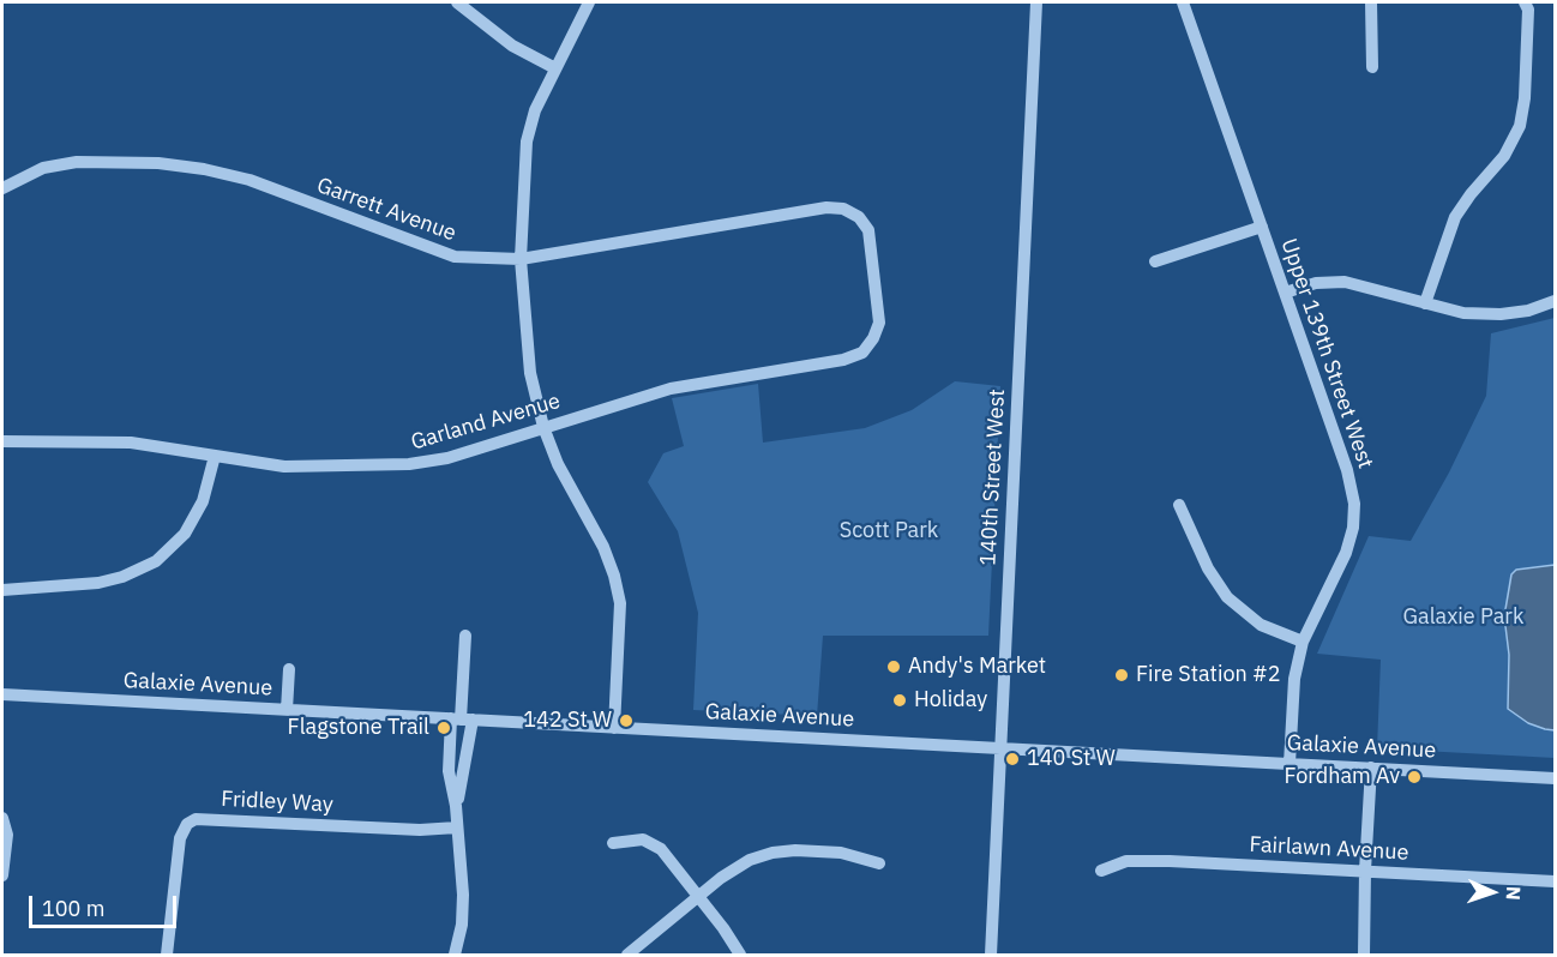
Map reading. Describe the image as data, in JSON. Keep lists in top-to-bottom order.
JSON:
{
  "streets": {
    "street": [
      "Garrett Avenue",
      "Upper 139th Street West",
      "Garland Avenue",
      "140th Street West",
      "Galaxie Avenue",
      "Fridley Way",
      "Fairlawn Avenue"
    ]
  },
  "crossings": [
    ["Garrett Avenue", "Garland Avenue"],
    ["Upper 139th Street West", "Galaxie Avenue"],
    ["140th Street West", "Galaxie Avenue"]
  ],
  "parks": ["Scott Park", "Galaxie Park"],
  "places": [
    "Andy's Market",
    "Fire Station #2",
    "Holiday",
    "142 St W",
    "Flagstone Trail",
    "140 St W",
    "Fordham Av"
  ],
  "scale_bar": "100 m",
  "north": "right"
}
